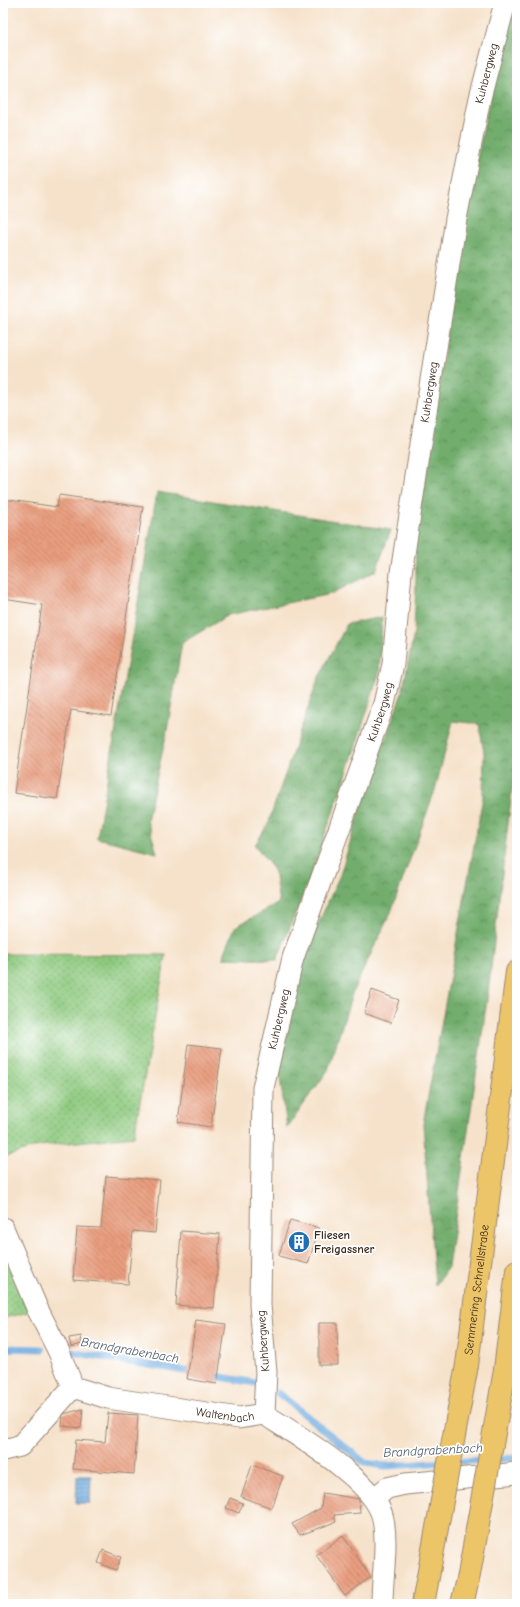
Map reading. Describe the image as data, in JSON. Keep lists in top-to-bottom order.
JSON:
{
  "streets": {
    "highway": ["Semmering Schnellstraße"],
    "street": ["Kuhbergweg", "Waltenbach"]
  },
  "crossings": [
    ["Kuhbergweg", "Waltenbach"]
  ],
  "water": ["Brandgrabenbach"],
  "places": {
    "building": ["Fliesen Freigassner"]
  }
}
